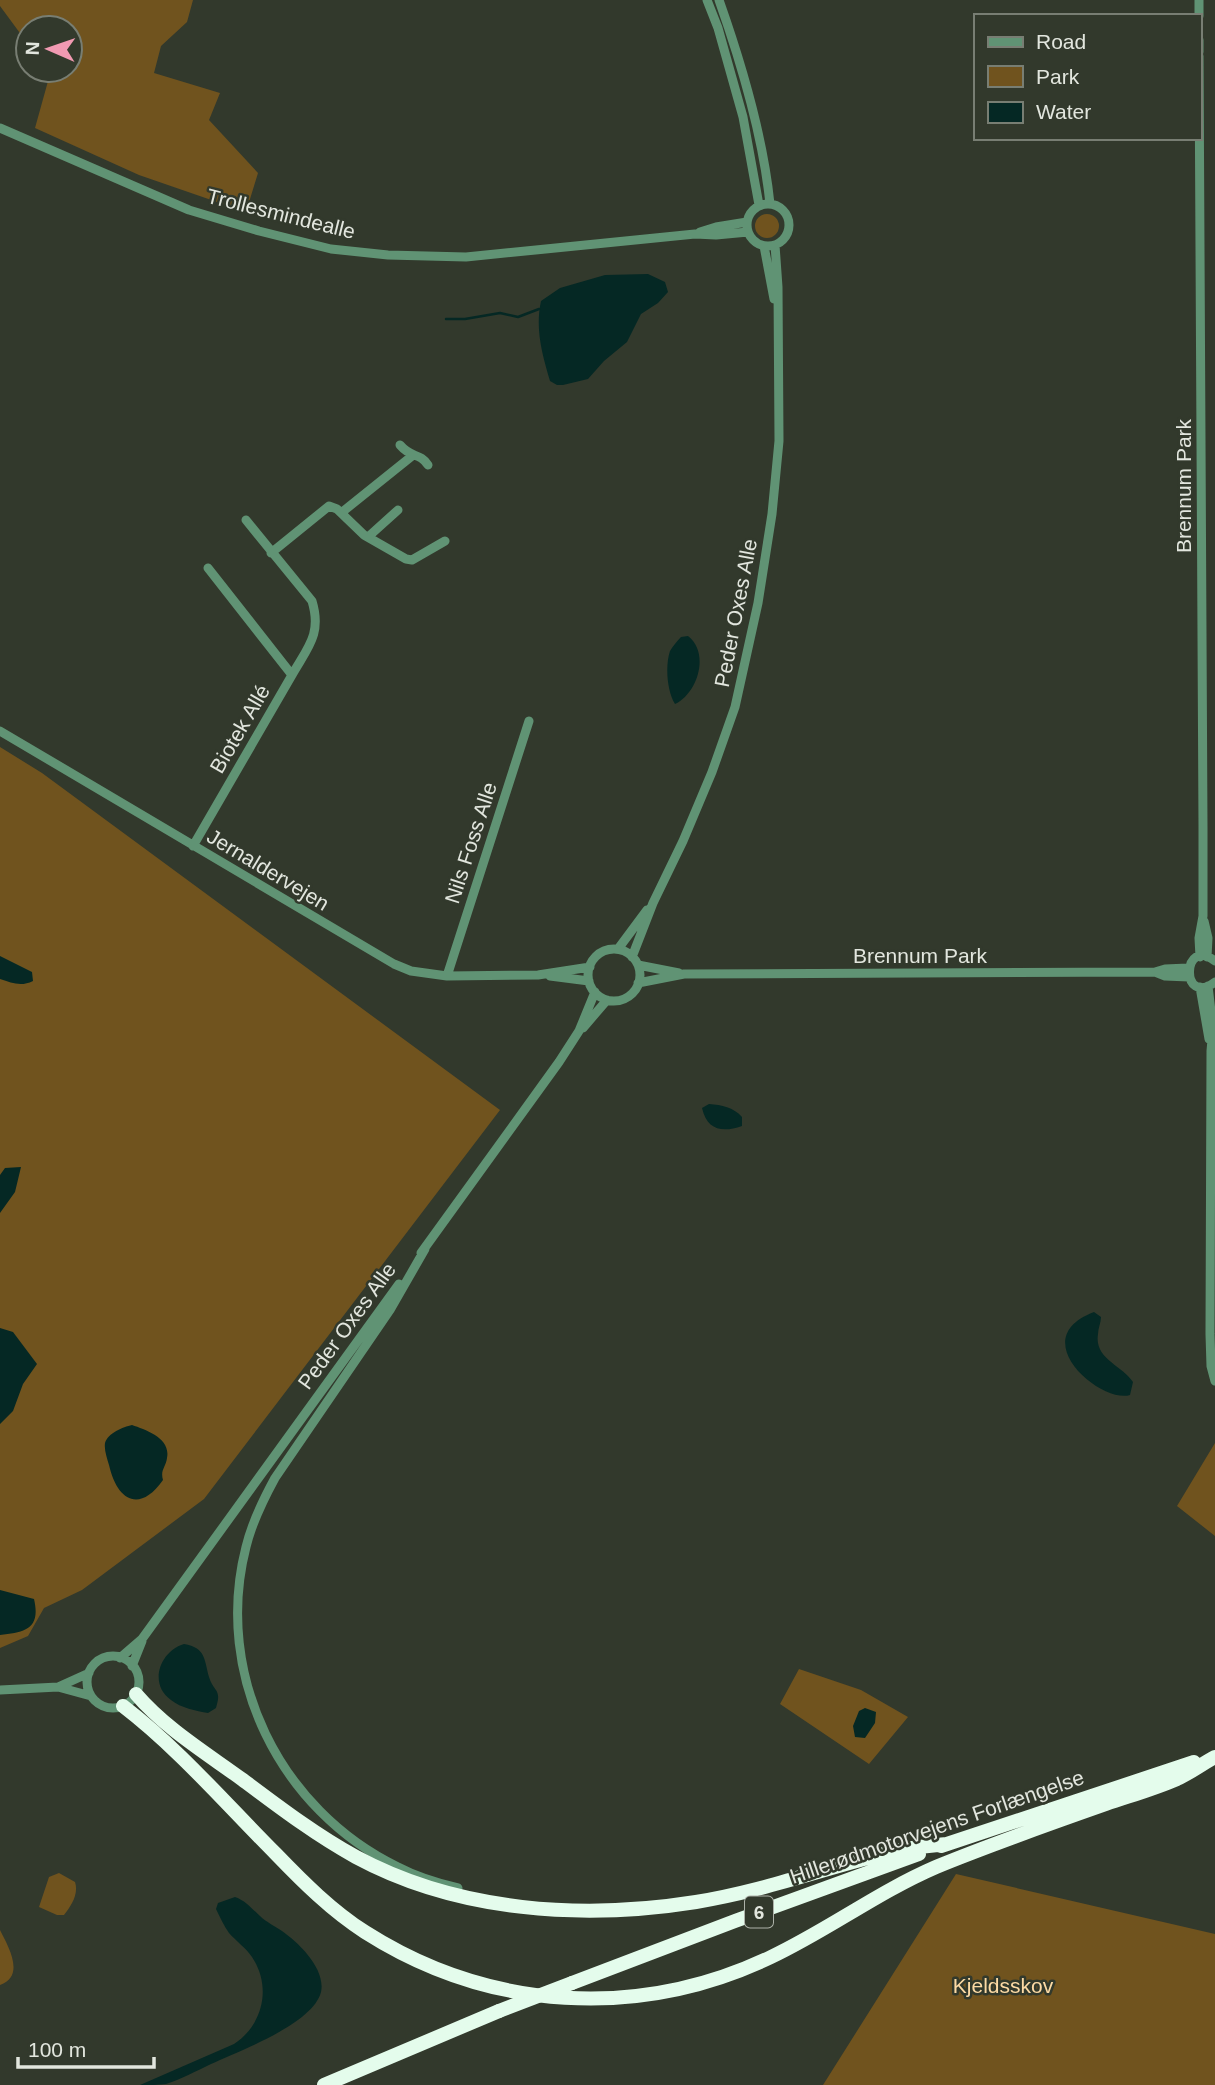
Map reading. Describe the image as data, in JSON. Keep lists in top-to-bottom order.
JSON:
{
  "streets": {
    "highway": ["Hillerødmotorvejens Forlængelse", "6"],
    "street": [
      "Trollesmindealle",
      "Brennum Park",
      "Peder Oxes Alle",
      "Biotek Allé",
      "Nils Foss Alle",
      "Jernaldervejen"
    ]
  },
  "crossings": [
    ["Trollesmindealle", "Peder Oxes Alle"],
    ["Brennum Park", "Peder Oxes Alle"],
    ["Brennum Park", "Jernaldervejen"],
    ["Peder Oxes Alle", "Jernaldervejen"],
    ["Biotek Allé", "Jernaldervejen"],
    ["Nils Foss Alle", "Jernaldervejen"]
  ],
  "parks": ["Kjeldsskov"],
  "legend": ["Road", "Park", "Water"],
  "scale_bar": "100 m",
  "north": "left"
}
